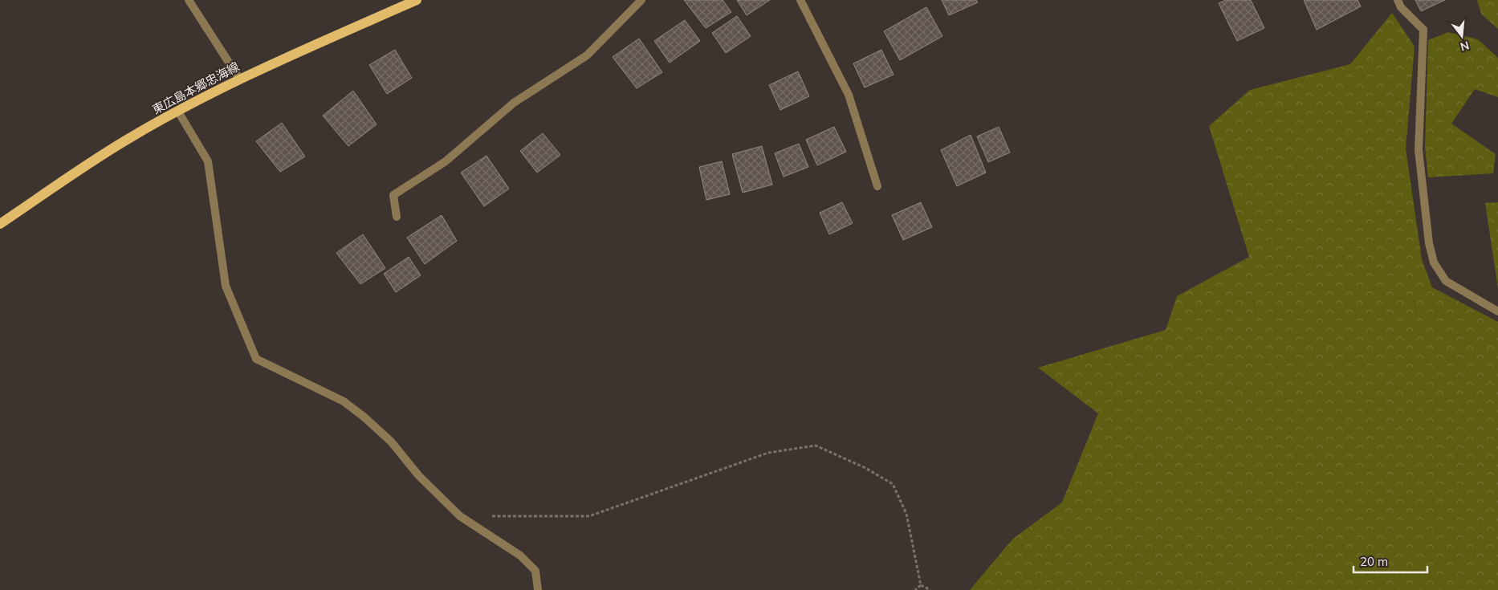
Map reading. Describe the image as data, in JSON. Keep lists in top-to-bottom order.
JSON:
{
  "streets": {
    "main road": ["東広島本郷忠海線"]
  },
  "scale_bar": "20 m",
  "north": "bottom"
}
